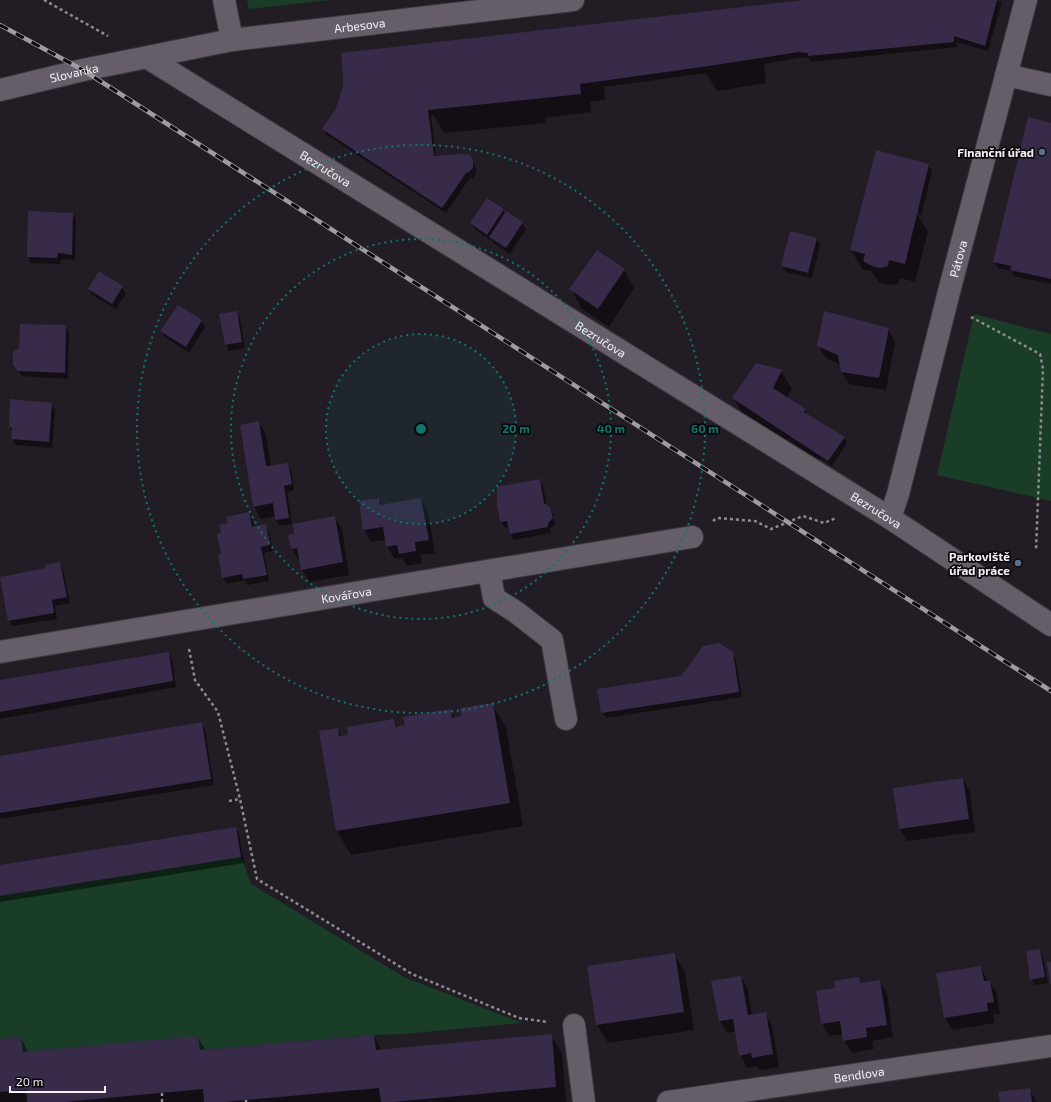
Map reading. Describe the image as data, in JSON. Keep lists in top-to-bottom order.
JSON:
{
  "streets": {
    "street": [
      "Arbesova",
      "Slovanka",
      "Bezručova",
      "Pátova",
      "Kovářova",
      "Bendlova"
    ]
  },
  "crossings": [
    ["Arbesova", "Slovanka"],
    ["Arbesova", "Bezručova"],
    ["Slovanka", "Bezručova"],
    ["Bezručova", "Pátova"]
  ],
  "places": ["Finanční úřad", "Parkoviště úřad práce"],
  "scale_bar": "20 m",
  "rings": ["20 m", "40 m", "60 m"]
}
